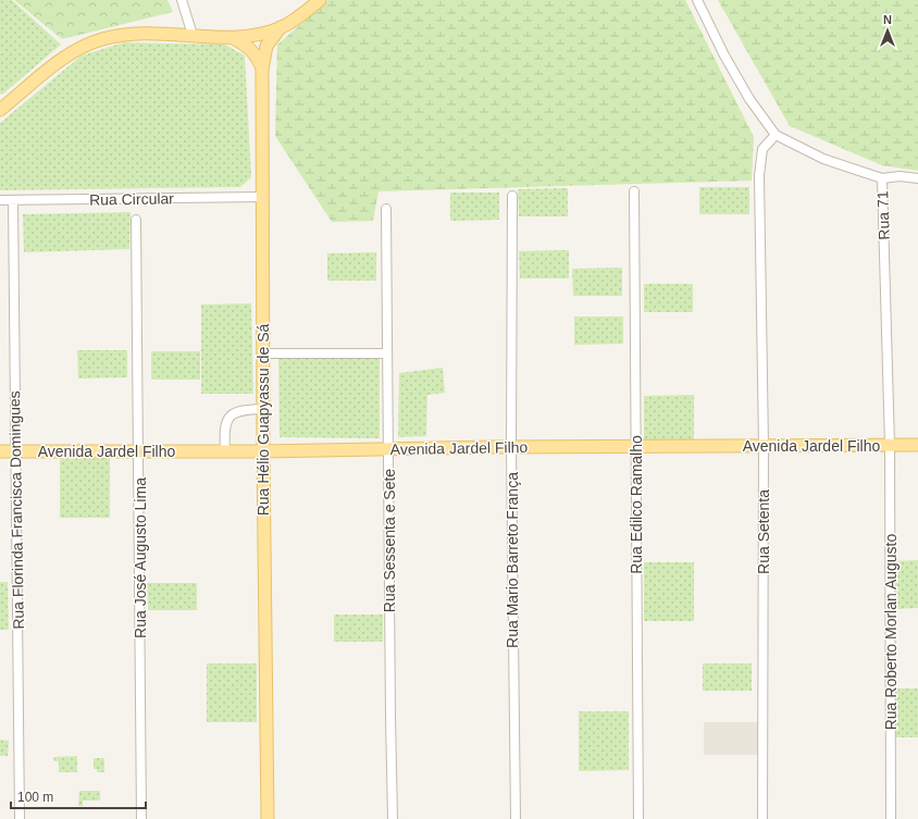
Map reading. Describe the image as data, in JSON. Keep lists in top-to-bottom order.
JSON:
{
  "streets": {
    "main road": ["Rua Hélio Guapyassu de Sá", "Avenida Jardel Filho"],
    "street": [
      "Rua Circular",
      "Rua 71",
      "Rua Edilco Ramalho",
      "Rua Florinda Francisca Domingues",
      "Rua Setenta",
      "Rua Sessenta e Sete",
      "Rua José Augusto Lima",
      "Rua Mario Barreto França",
      "Rua Roberto Morlan Augusto"
    ]
  },
  "crossings": [
    ["Rua Circular", "Rua Hélio Guapyassu de Sá"],
    ["Rua Circular", "Rua Florinda Francisca Domingues"],
    ["Rua 71", "Avenida Jardel Filho"],
    ["Rua 71", "Rua Setenta"],
    ["Rua 71", "Rua Roberto Morlan Augusto"],
    ["Rua Hélio Guapyassu de Sá", "Avenida Jardel Filho"],
    ["Avenida Jardel Filho", "Rua Edilco Ramalho"],
    ["Avenida Jardel Filho", "Rua Florinda Francisca Domingues"],
    ["Avenida Jardel Filho", "Rua Setenta"],
    ["Avenida Jardel Filho", "Rua Sessenta e Sete"],
    ["Avenida Jardel Filho", "Rua José Augusto Lima"],
    ["Avenida Jardel Filho", "Rua Mario Barreto França"],
    ["Avenida Jardel Filho", "Rua Roberto Morlan Augusto"]
  ],
  "scale_bar": "100 m",
  "north": "top"
}
